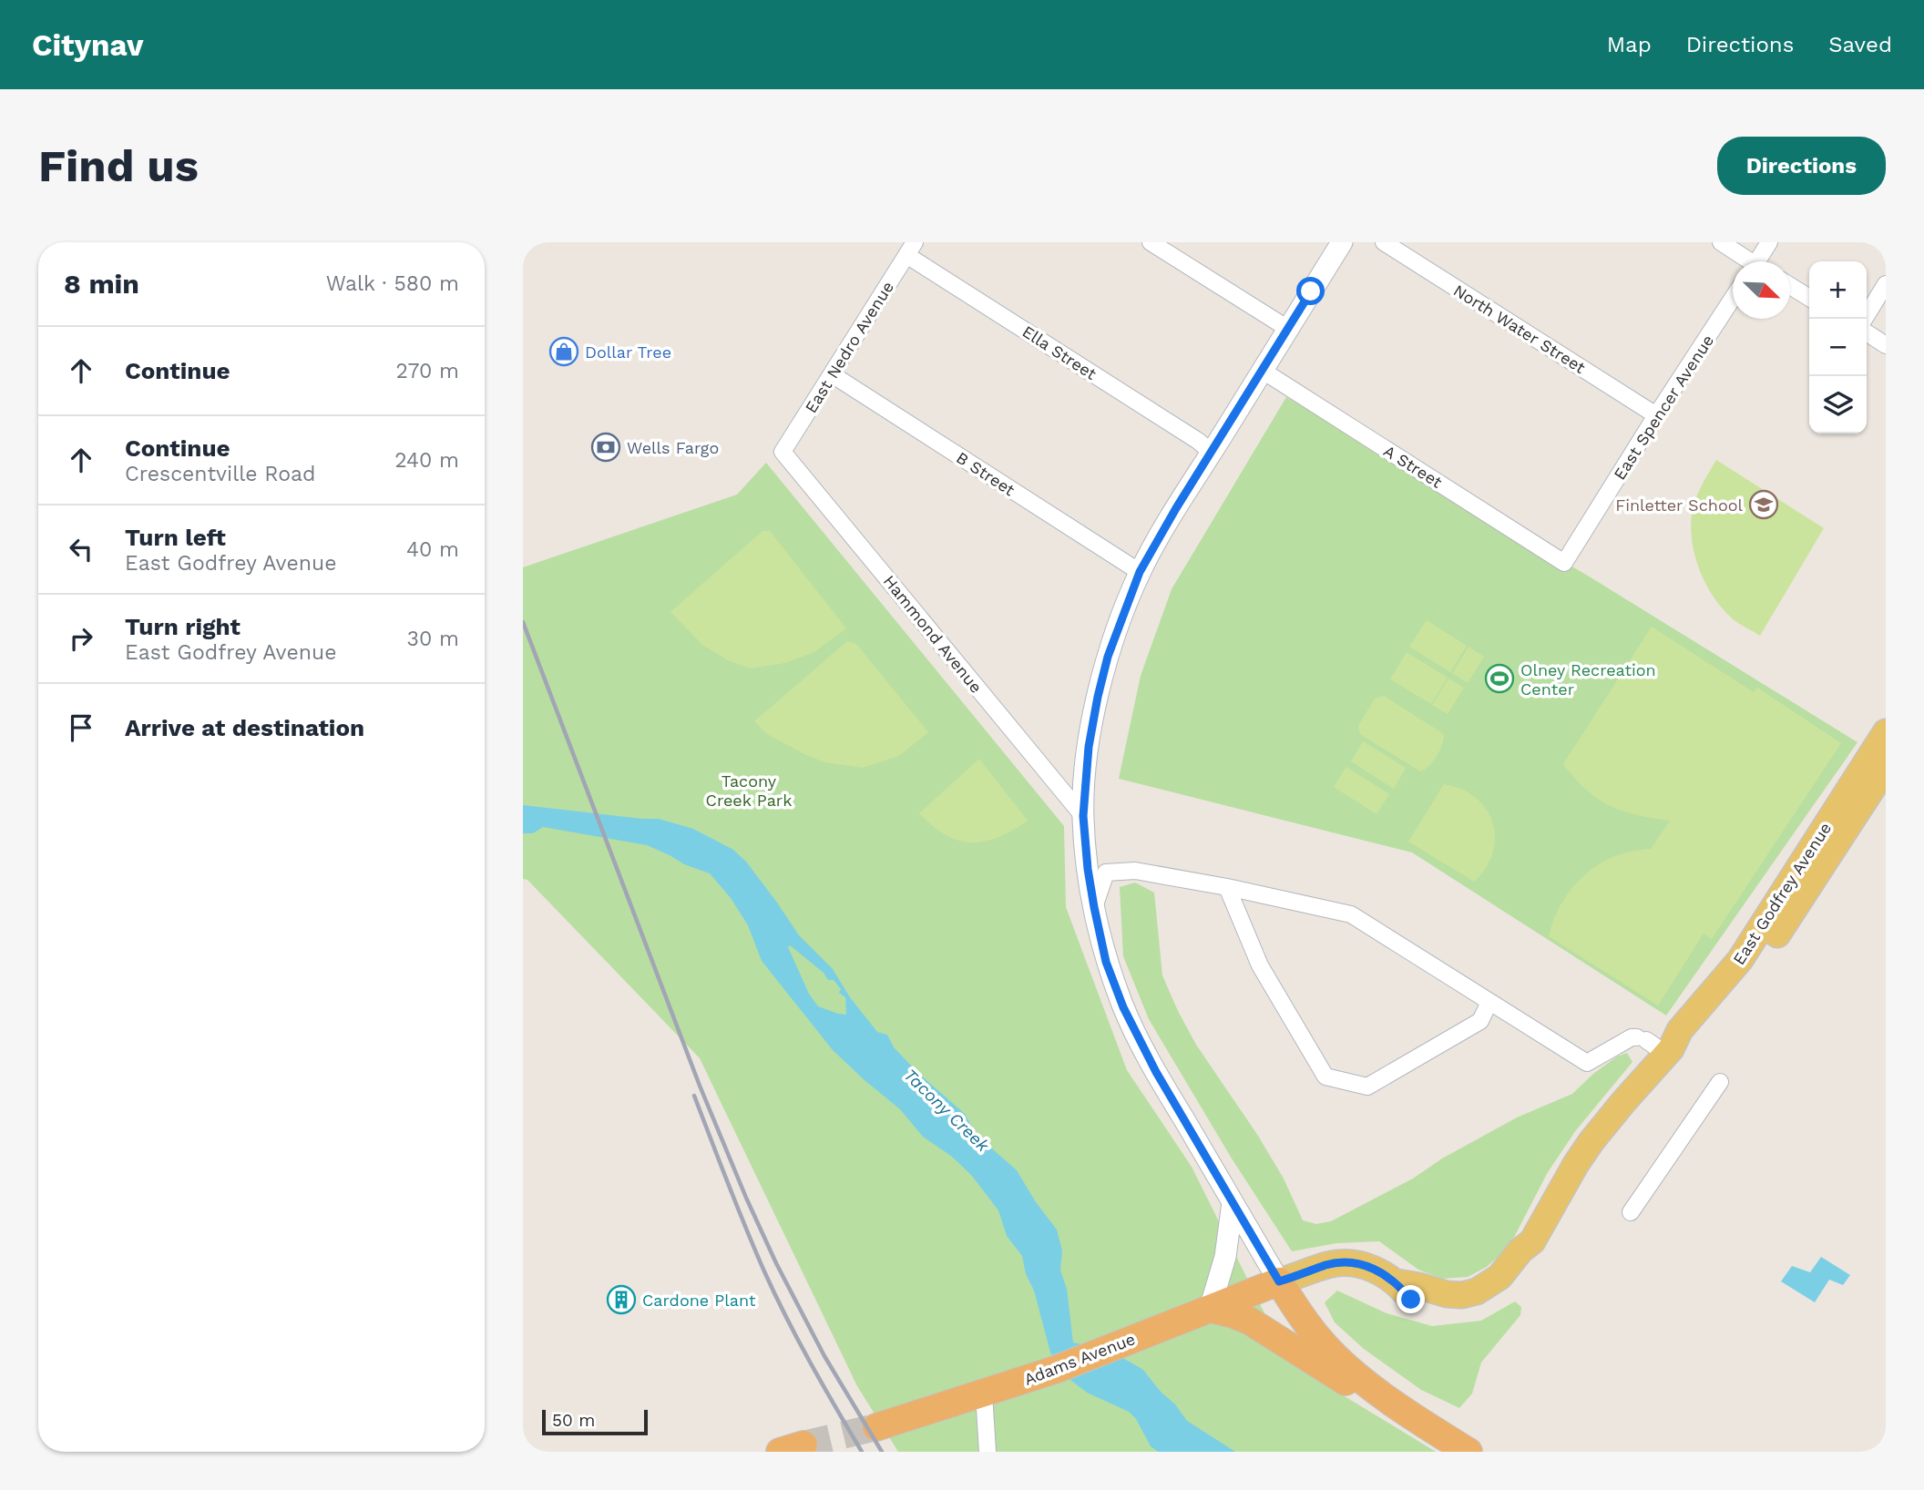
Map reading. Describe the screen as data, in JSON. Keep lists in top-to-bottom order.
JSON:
{
  "streets": {
    "highway": ["Adams Avenue"],
    "main road": ["East Godfrey Avenue"],
    "street": [
      "North Water Street",
      "East Nedro Avenue",
      "Ella Street",
      "East Spencer Avenue",
      "A Street",
      "B Street",
      "Hammond Avenue"
    ]
  },
  "crossings": [
    ["North Water Street", "East Spencer Avenue"],
    ["East Nedro Avenue", "Ella Street"],
    ["East Nedro Avenue", "B Street"],
    ["East Nedro Avenue", "Hammond Avenue"],
    ["East Spencer Avenue", "A Street"],
    ["East Godfrey Avenue", "Adams Avenue"]
  ],
  "water": ["Tacony Creek"],
  "parks": ["Tacony Creek Park"],
  "places": {
    "shop": ["Dollar Tree"],
    "bank": ["Wells Fargo"],
    "school or university": ["Finletter School"],
    "sports": ["Olney Recreation Center"],
    "building": ["Cardone Plant"]
  },
  "scale_bar": "50 m",
  "north": "bottom right",
  "page": {
    "header": "Citynav",
    "nav": ["Map", "Directions", "Saved"],
    "buttons": "Directions",
    "title": "Find us",
    "heading": ["8 min", "Walk · 580 m"],
    "map_buttons": ["+", "−"],
    "list": [
      ["Continue", "270 m"],
      ["Continue", "Crescentville Road", "240 m"],
      ["Turn left", "East Godfrey Avenue", "40 m"],
      ["Turn right", "East Godfrey Avenue", "30 m"],
      "Arrive at destination"
    ],
    "scale": "50 m"
  }
}
